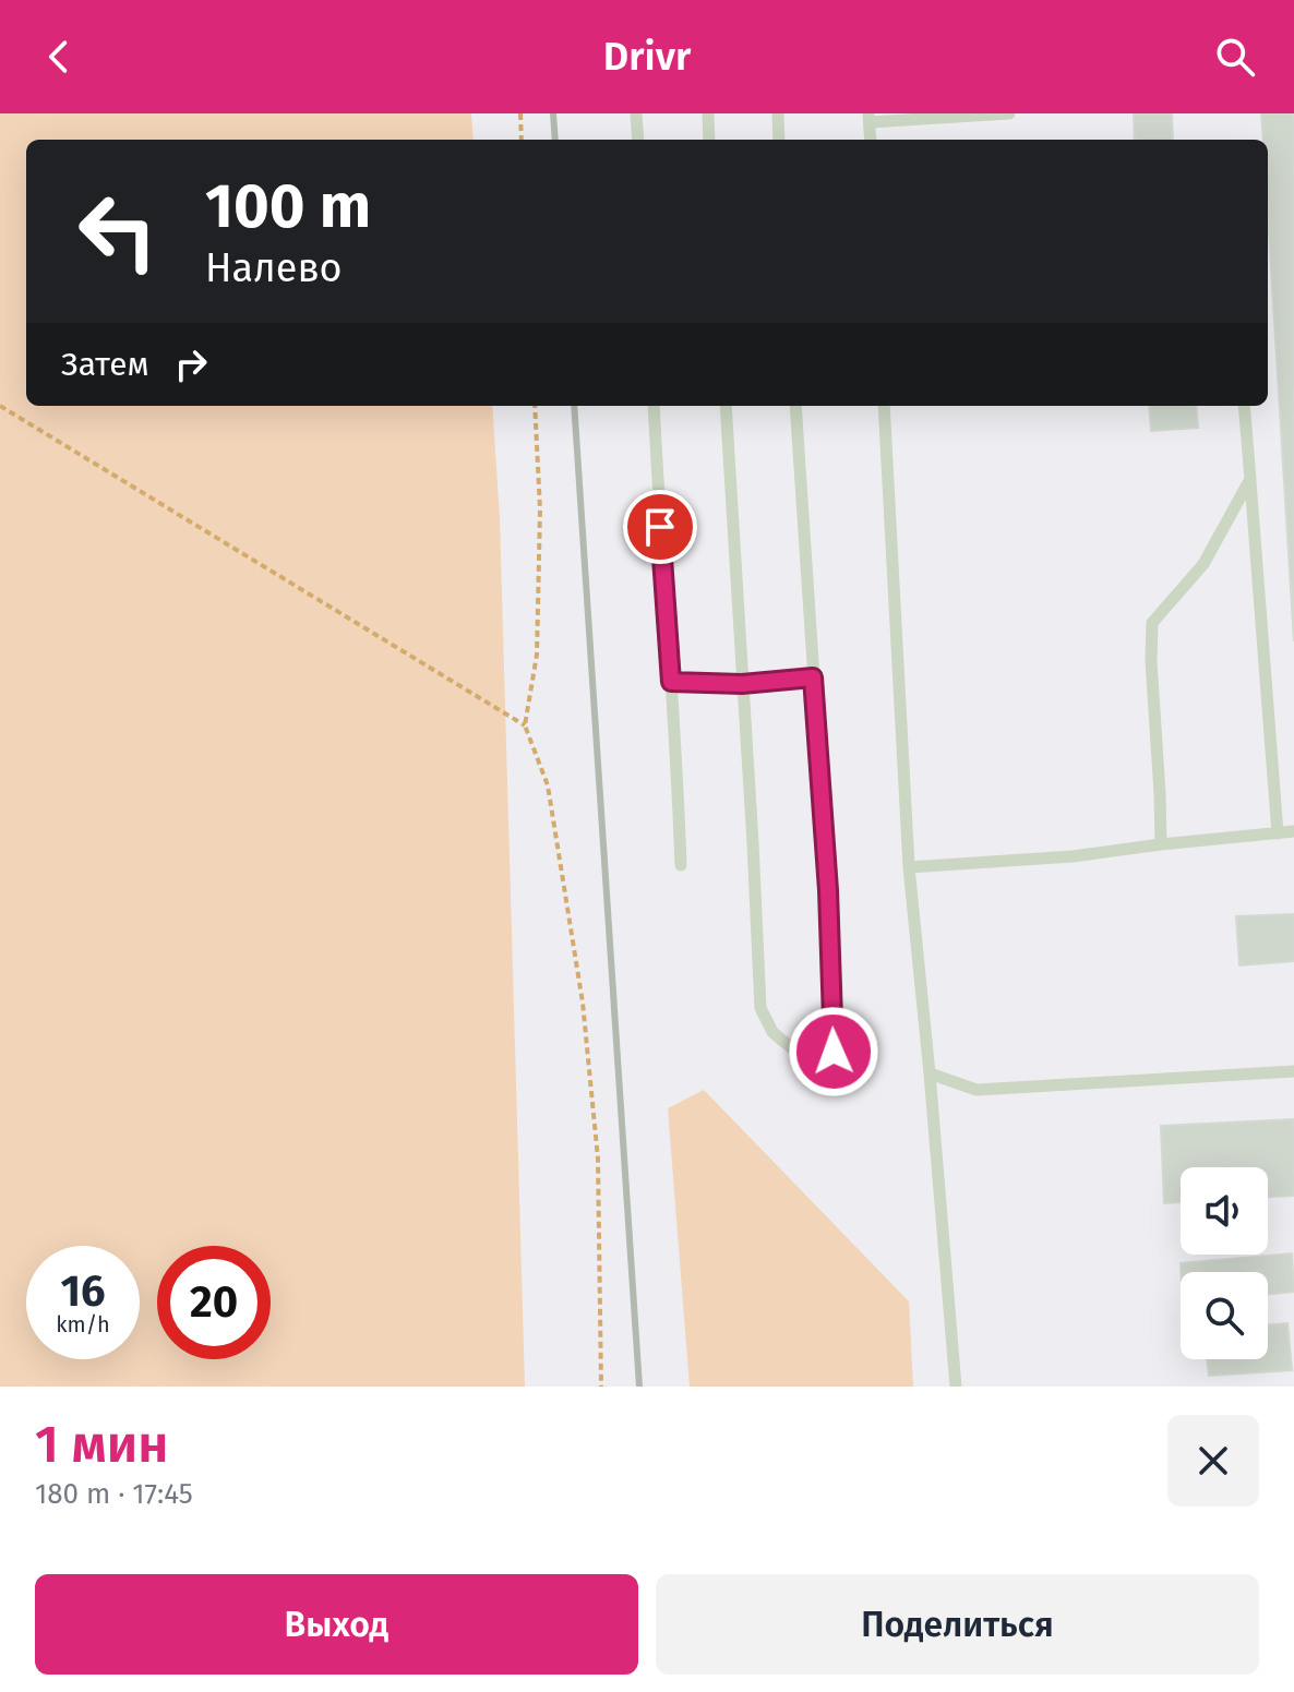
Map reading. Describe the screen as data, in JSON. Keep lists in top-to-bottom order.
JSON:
{
  "page": {
    "header": "Drivr",
    "turn": ["100 m", "Налево"],
    "then": "Затем",
    "speed": "16 km/h",
    "limit": "20",
    "heading": ["1 мин", "180 m · 17:45"],
    "buttons": ["Выход", "Поделиться"]
  }
}
